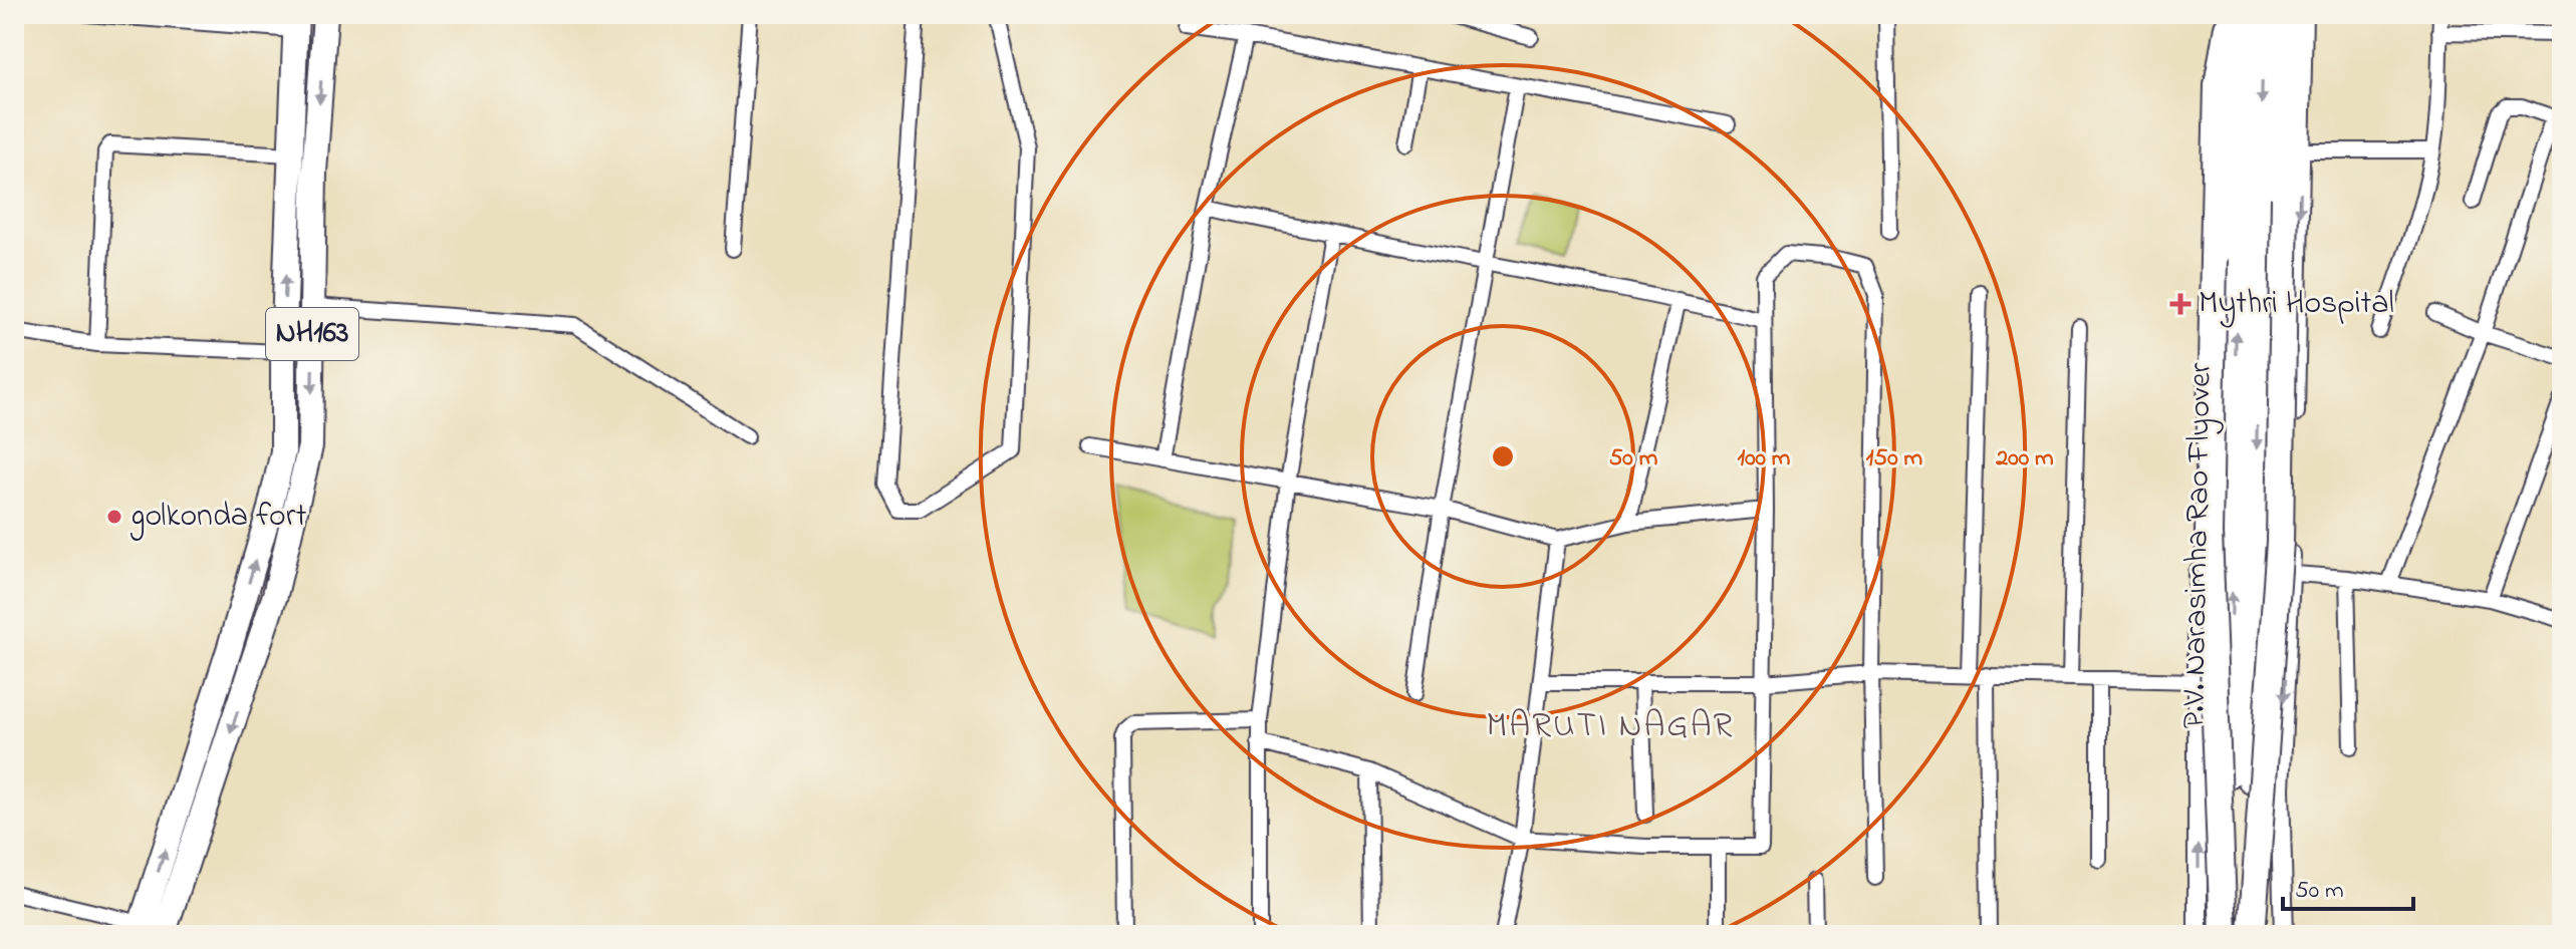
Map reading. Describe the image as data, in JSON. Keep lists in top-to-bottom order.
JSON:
{
  "streets": {
    "highway": ["NH163", "P.V. Narasimha Rao Flyover"]
  },
  "districts": ["MARUTI NAGAR"],
  "places": {
    "health": ["Mythri Hospital"],
    "other": ["golkonda fort"]
  },
  "scale_bar": "50 m",
  "rings": [
    "50 m",
    "100 m",
    "150 m",
    "200 m"
  ]
}
